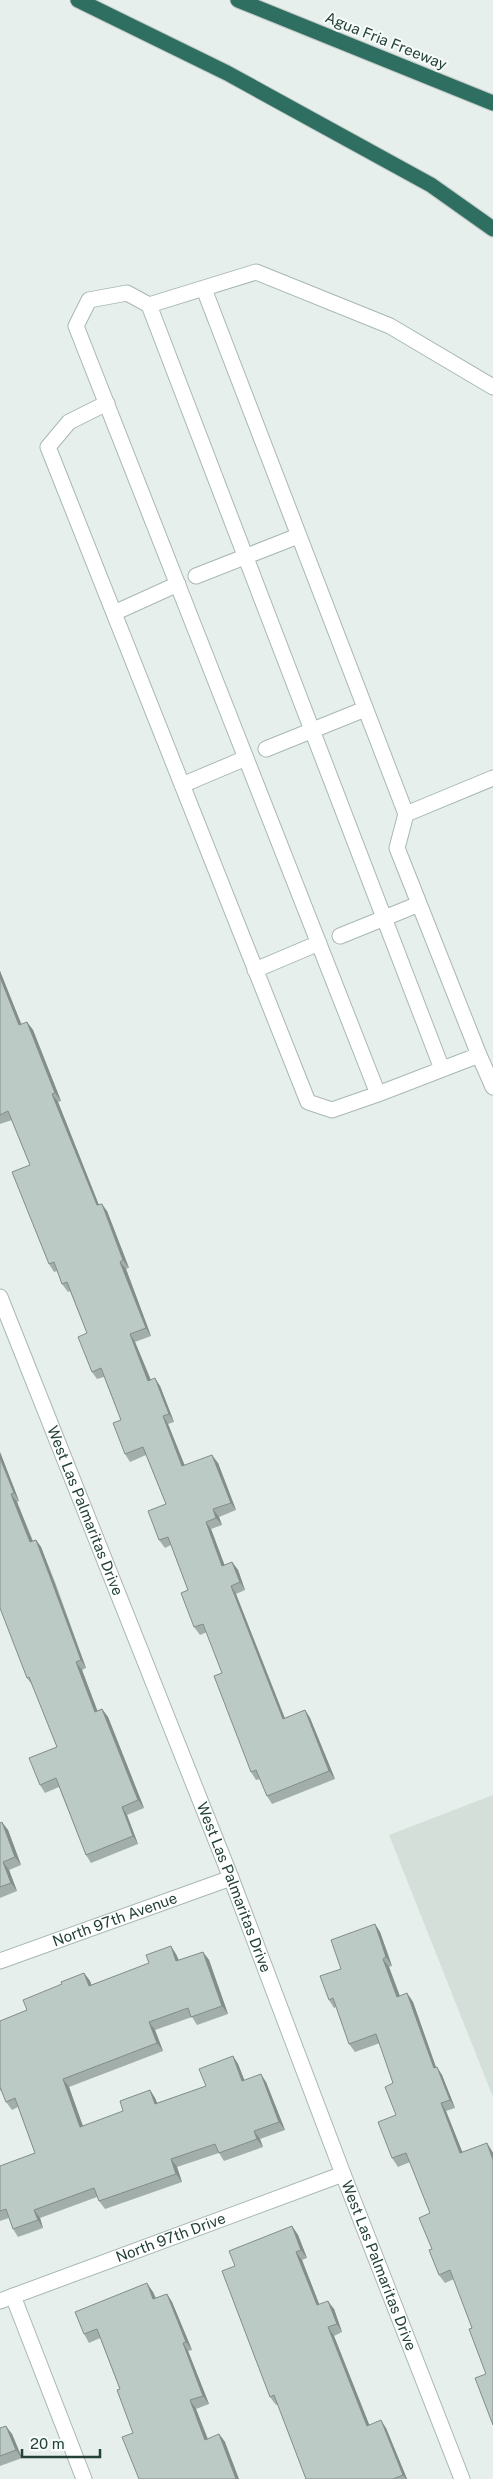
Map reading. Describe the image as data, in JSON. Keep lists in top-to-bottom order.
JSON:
{
  "streets": {
    "highway": ["Agua Fria Freeway"],
    "street": ["West Las Palmaritas Drive", "North 97th Avenue", "North 97th Drive"]
  },
  "crossings": [
    ["West Las Palmaritas Drive", "North 97th Avenue"],
    ["West Las Palmaritas Drive", "North 97th Drive"]
  ],
  "scale_bar": "20 m"
}
